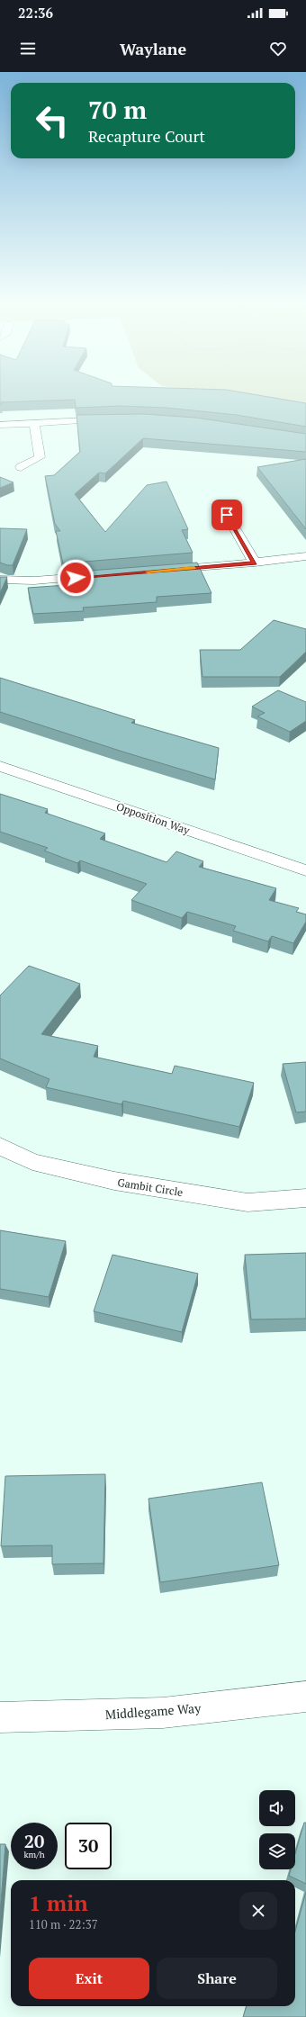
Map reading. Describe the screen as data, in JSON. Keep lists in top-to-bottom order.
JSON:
{
  "streets": {
    "street": ["Opposition Way", "Gambit Circle", "Middlegame Way"]
  },
  "page": {
    "status": "22:36",
    "header": "Waylane",
    "turn": ["70 m", "Recapture Court"],
    "speed": "20 km/h",
    "limit": "30",
    "heading": ["1 min", "110 m · 22:37"],
    "buttons": ["Exit", "Share"]
  }
}
